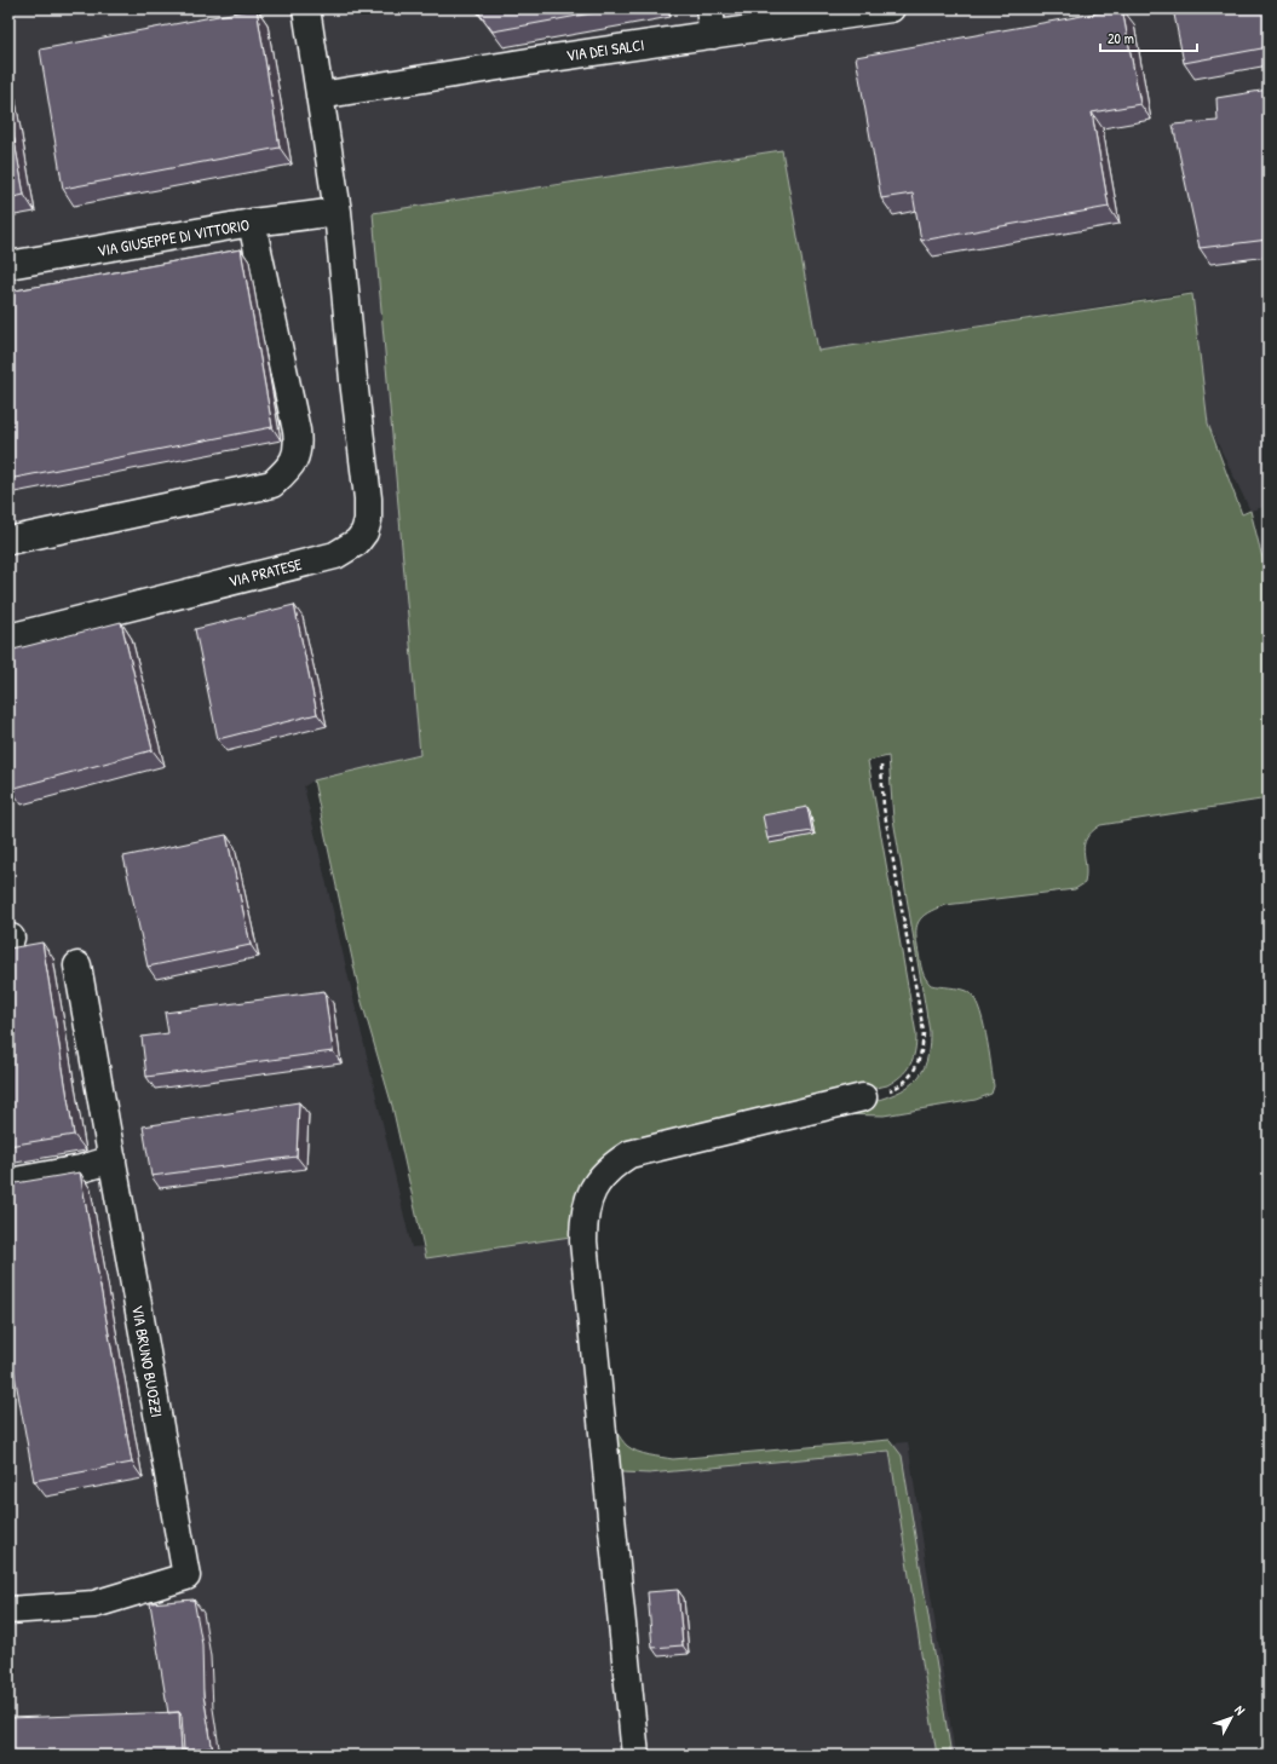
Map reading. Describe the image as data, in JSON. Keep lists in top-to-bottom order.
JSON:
{
  "streets": {
    "street": [
      "VIA DEI SALCI",
      "VIA GIUSEPPE DI VITTORIO",
      "VIA PRATESE",
      "VIA BRUNO BUOZZI"
    ]
  },
  "crossings": [
    ["VIA GIUSEPPE DI VITTORIO", "VIA PRATESE"]
  ],
  "scale_bar": "20 m",
  "north": "top right"
}
